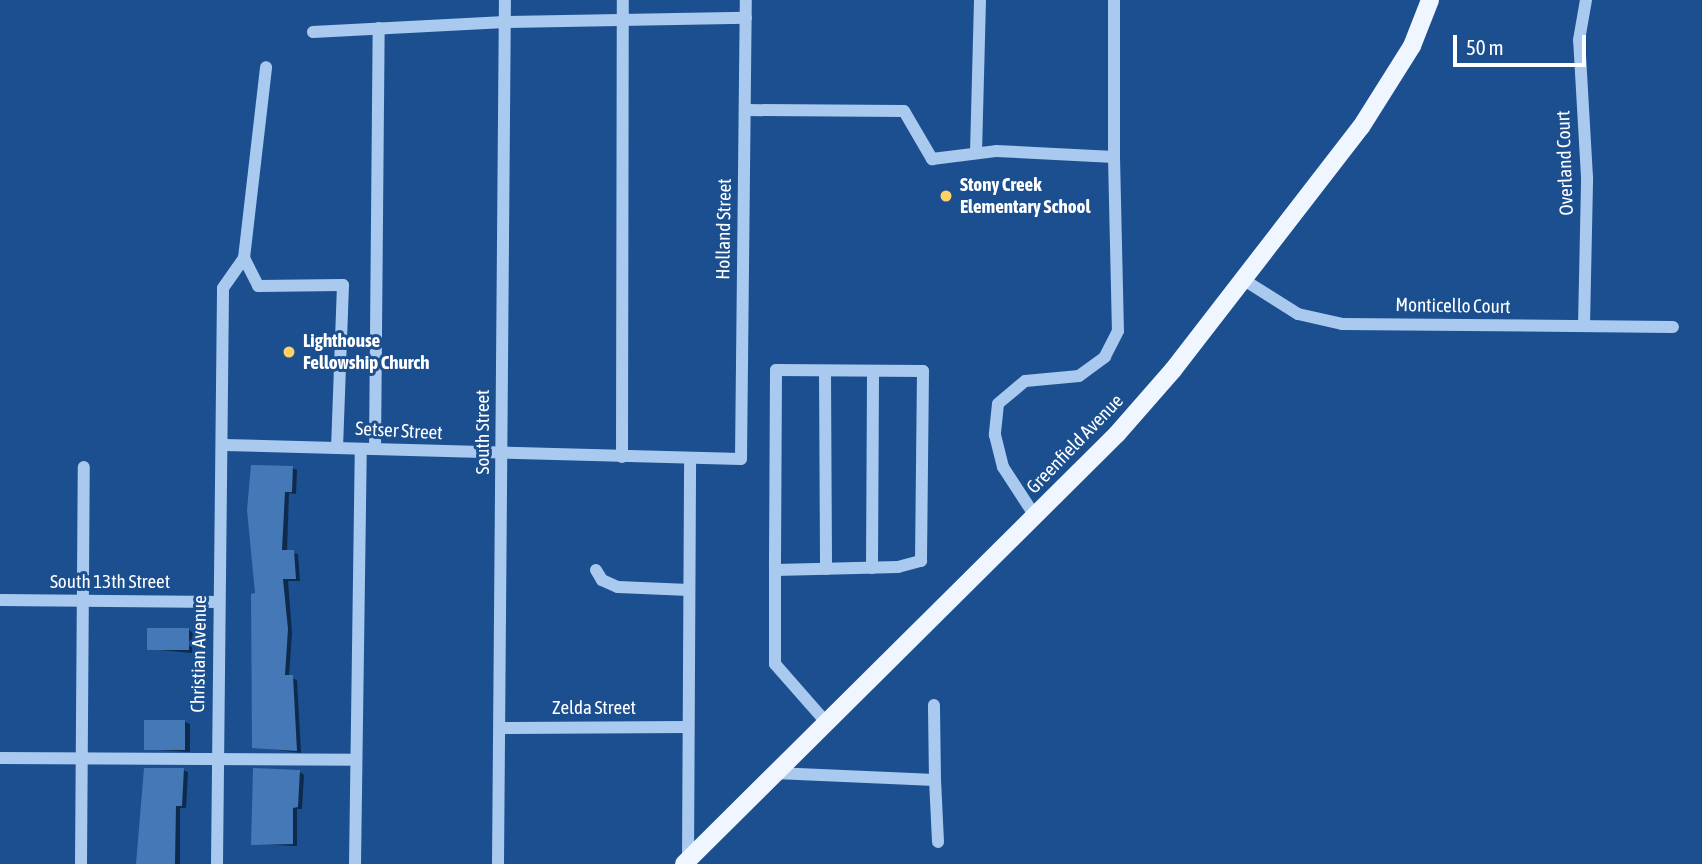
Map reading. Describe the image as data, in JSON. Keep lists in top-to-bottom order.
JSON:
{
  "streets": {
    "main road": ["Greenfield Avenue"],
    "street": [
      "Overland Court",
      "Holland Street",
      "Monticello Court",
      "Setser Street",
      "South Street",
      "South 13th Street",
      "Christian Avenue",
      "Zelda Street"
    ]
  },
  "crossings": [
    ["Overland Court", "Monticello Court"],
    ["Holland Street", "Setser Street"],
    ["Monticello Court", "Greenfield Avenue"],
    ["Setser Street", "South Street"],
    ["Setser Street", "Christian Avenue"],
    ["South Street", "Zelda Street"],
    ["South 13th Street", "Christian Avenue"]
  ],
  "places": ["Stony Creek Elementary School", "Lighthouse Fellowship Church"],
  "scale_bar": "50 m"
}
